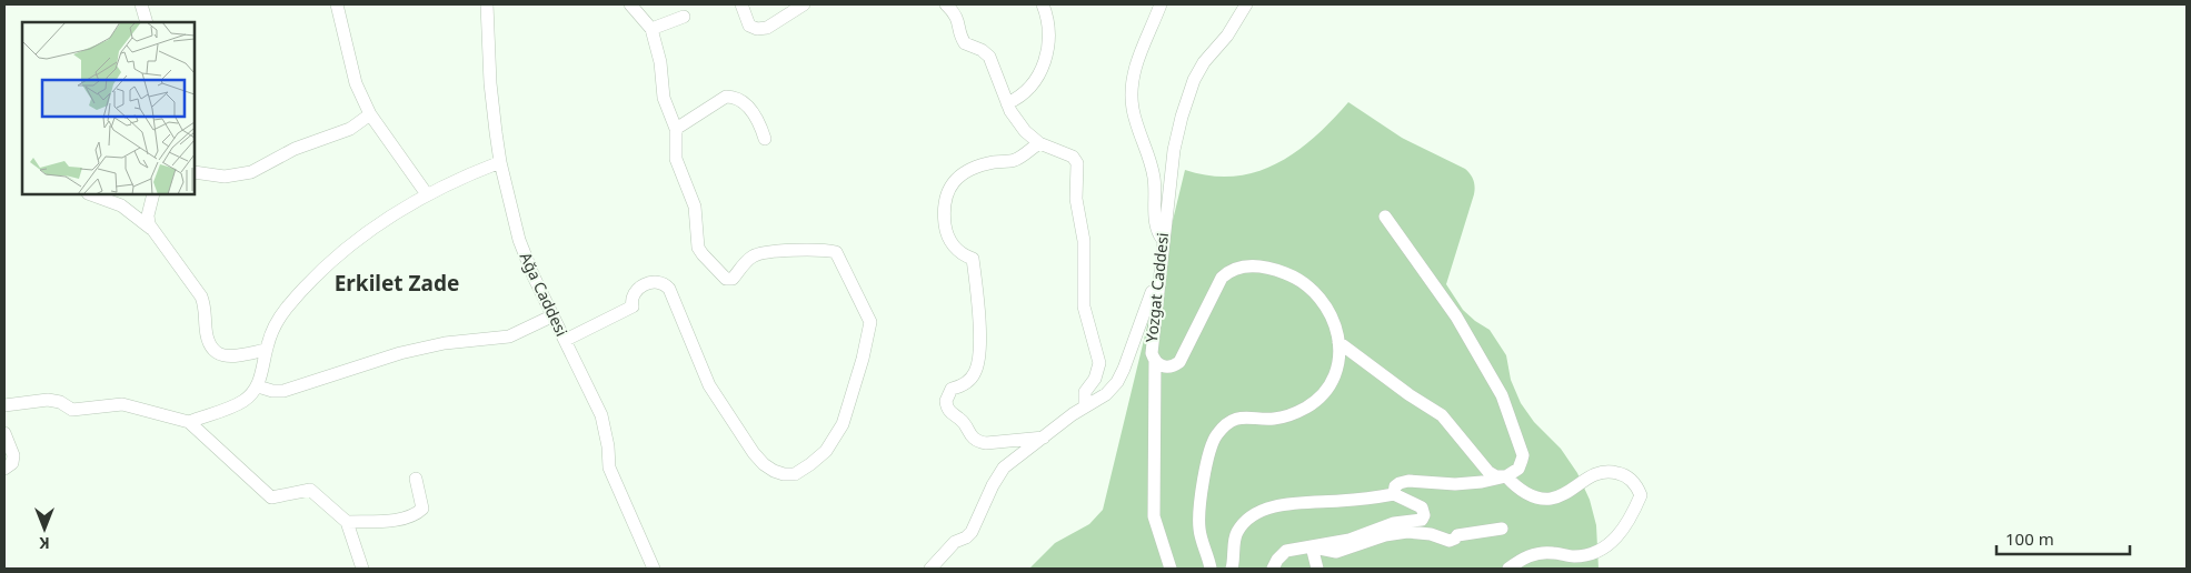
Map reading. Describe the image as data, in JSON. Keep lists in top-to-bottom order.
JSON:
{
  "streets": {
    "street": ["Yozgat Caddesi", "Ağa Caddesi"]
  },
  "districts": ["Erkilet Zade"],
  "scale_bar": "100 m",
  "north": "bottom"
}
